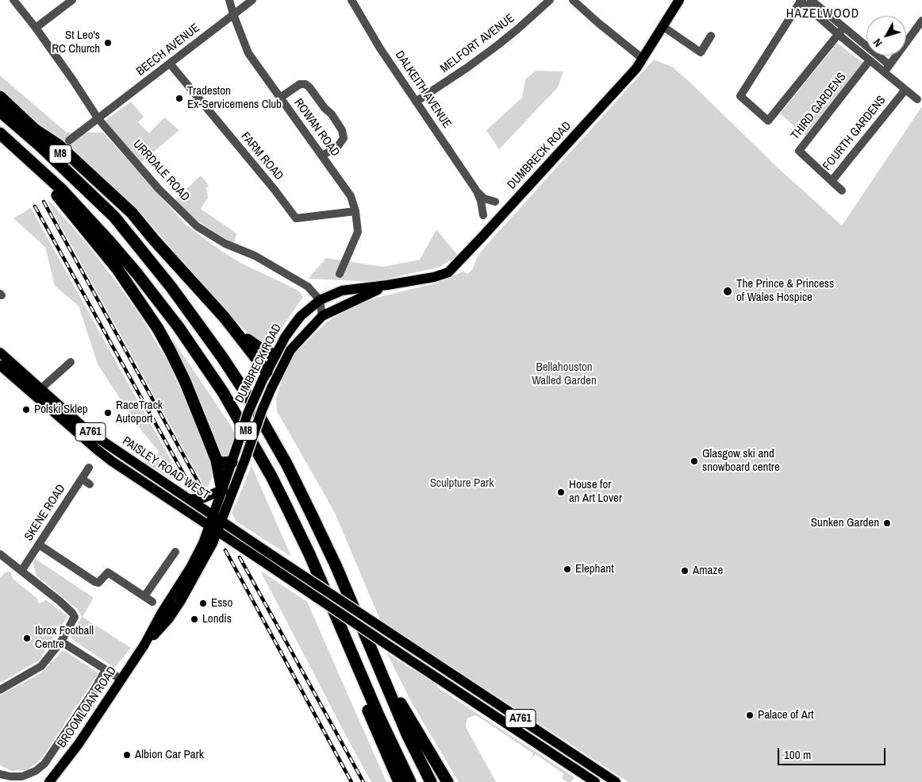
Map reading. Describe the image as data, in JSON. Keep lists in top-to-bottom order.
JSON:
{
  "streets": {
    "highway": ["M8"],
    "main road": [
      "DUMBRECK ROAD",
      "A761",
      "PAISLEY ROAD WEST",
      "BROOMLOAN ROAD"
    ],
    "street": [
      "MELFORT AVENUE",
      "BEECH AVENUE",
      "DALKEITH AVENUE",
      "THIRD GARDENS",
      "ROWAN ROAD",
      "FOURTH GARDENS",
      "FARM ROAD",
      "URRDALE ROAD",
      "SKENE ROAD"
    ]
  },
  "crossings": [
    ["MELFORT AVENUE", "DALKEITH AVENUE"],
    ["BEECH AVENUE", "ROWAN ROAD"],
    ["BEECH AVENUE", "FARM ROAD"],
    ["BEECH AVENUE", "URRDALE ROAD"],
    ["THIRD GARDENS", "FOURTH GARDENS"],
    ["ROWAN ROAD", "FARM ROAD"],
    ["M8", "DUMBRECK ROAD"],
    ["DUMBRECK ROAD", "URRDALE ROAD"],
    ["DUMBRECK ROAD", "PAISLEY ROAD WEST"],
    ["DUMBRECK ROAD", "BROOMLOAN ROAD"],
    ["PAISLEY ROAD WEST", "BROOMLOAN ROAD"]
  ],
  "districts": ["HAZELWOOD"],
  "parks": ["Bellahouston Walled Garden", "Sculpture Park"],
  "places": [
    "St Leo's RC Church",
    "Tradeston Ex-Servicemens Club",
    "The Prince & Princess of Wales Hospice",
    "Polski Sklep",
    "RaceTrack Autoport",
    "Glasgow ski and snowboard centre",
    "House for an Art Lover",
    "Sunken Garden",
    "Elephant",
    "Amaze",
    "Esso",
    "Londis",
    "Ibrox Football Centre",
    "Palace of Art",
    "Albion Car Park"
  ],
  "scale_bar": "100 m",
  "north": "bottom left"
}
